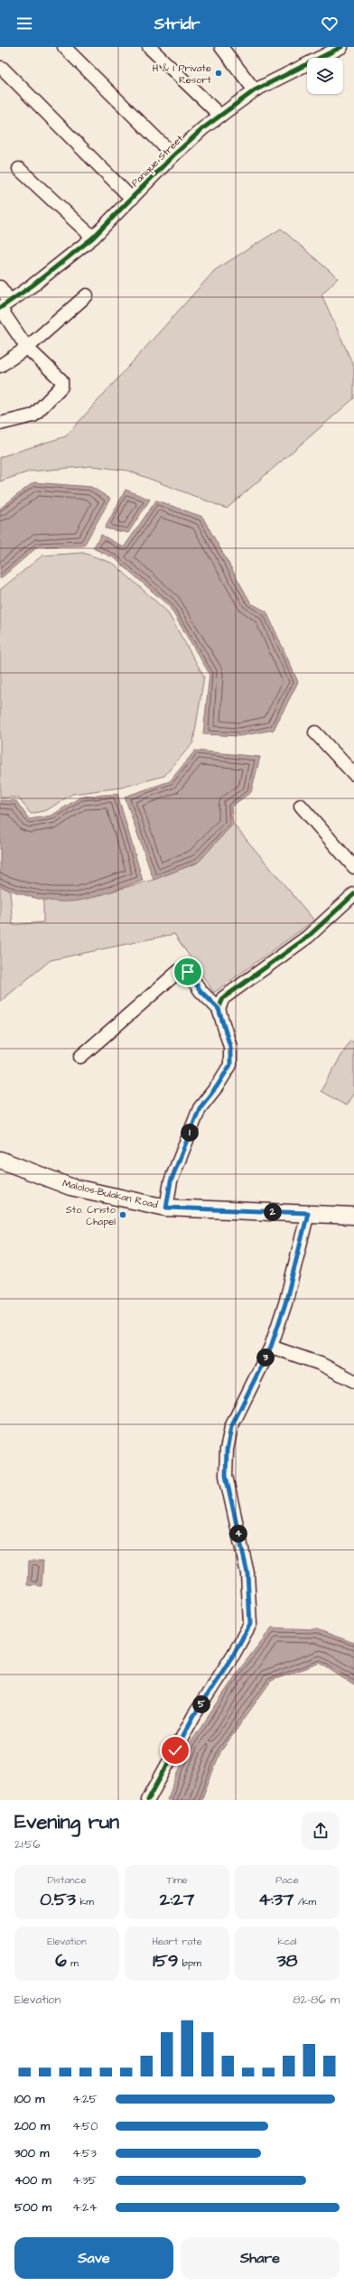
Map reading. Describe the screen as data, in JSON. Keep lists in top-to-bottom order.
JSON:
{
  "streets": {
    "main road": ["Malolos-Bulakan Road"],
    "street": ["Panique Street"]
  },
  "places": ["H & I Private Resort", "Sto. Cristo Chapel"],
  "page": {
    "header": "Stridr",
    "pins": [
      "1",
      "2",
      "3",
      "4",
      "5"
    ],
    "heading": ["Evening run", "21:56"],
    "stats": [
      ["Distance", "0.53 km"],
      ["Time", "2:27"],
      ["Pace", "4:37 /km"],
      ["Elevation", "6 m"],
      ["Heart rate", "159 bpm"],
      ["kcal", "38"]
    ],
    "chart": ["Elevation", "82–86 m"],
    "list": [
      {
        "name": "100 m",
        "note": "4:25"
      },
      {
        "name": "200 m",
        "note": "4:50"
      },
      {
        "name": "300 m",
        "note": "4:53"
      },
      {
        "name": "400 m",
        "note": "4:35"
      },
      {
        "name": "500 m",
        "note": "4:24"
      }
    ],
    "buttons": ["Save", "Share"]
  }
}
